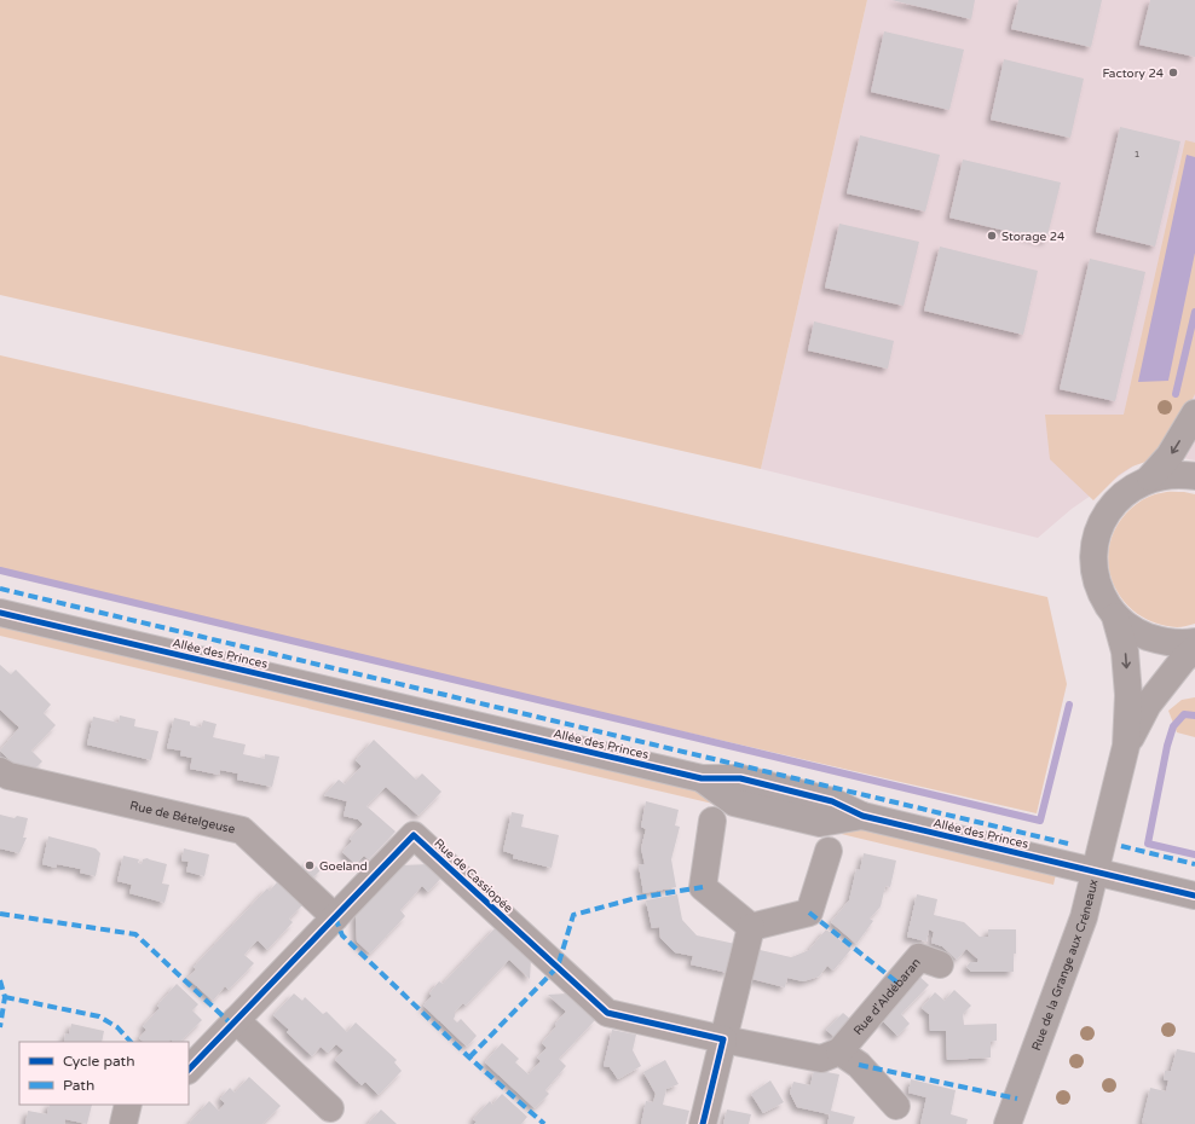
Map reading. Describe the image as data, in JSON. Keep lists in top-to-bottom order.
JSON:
{
  "streets": {
    "street": [
      "Allée des Princes",
      "Rue de Bételgeuse",
      "Rue de Cassiopée",
      "Rue de la Grange aux Créneaux",
      "Rue d'Aldébaran"
    ]
  },
  "crossings": [
    ["Allée des Princes", "Rue de la Grange aux Créneaux"],
    ["Rue de Bételgeuse", "Rue de Cassiopée"]
  ],
  "places": ["Factory 24", "Storage 24", "Goeland"],
  "house_numbers": ["1"],
  "legend": ["Cycle path", "Path"]
}
